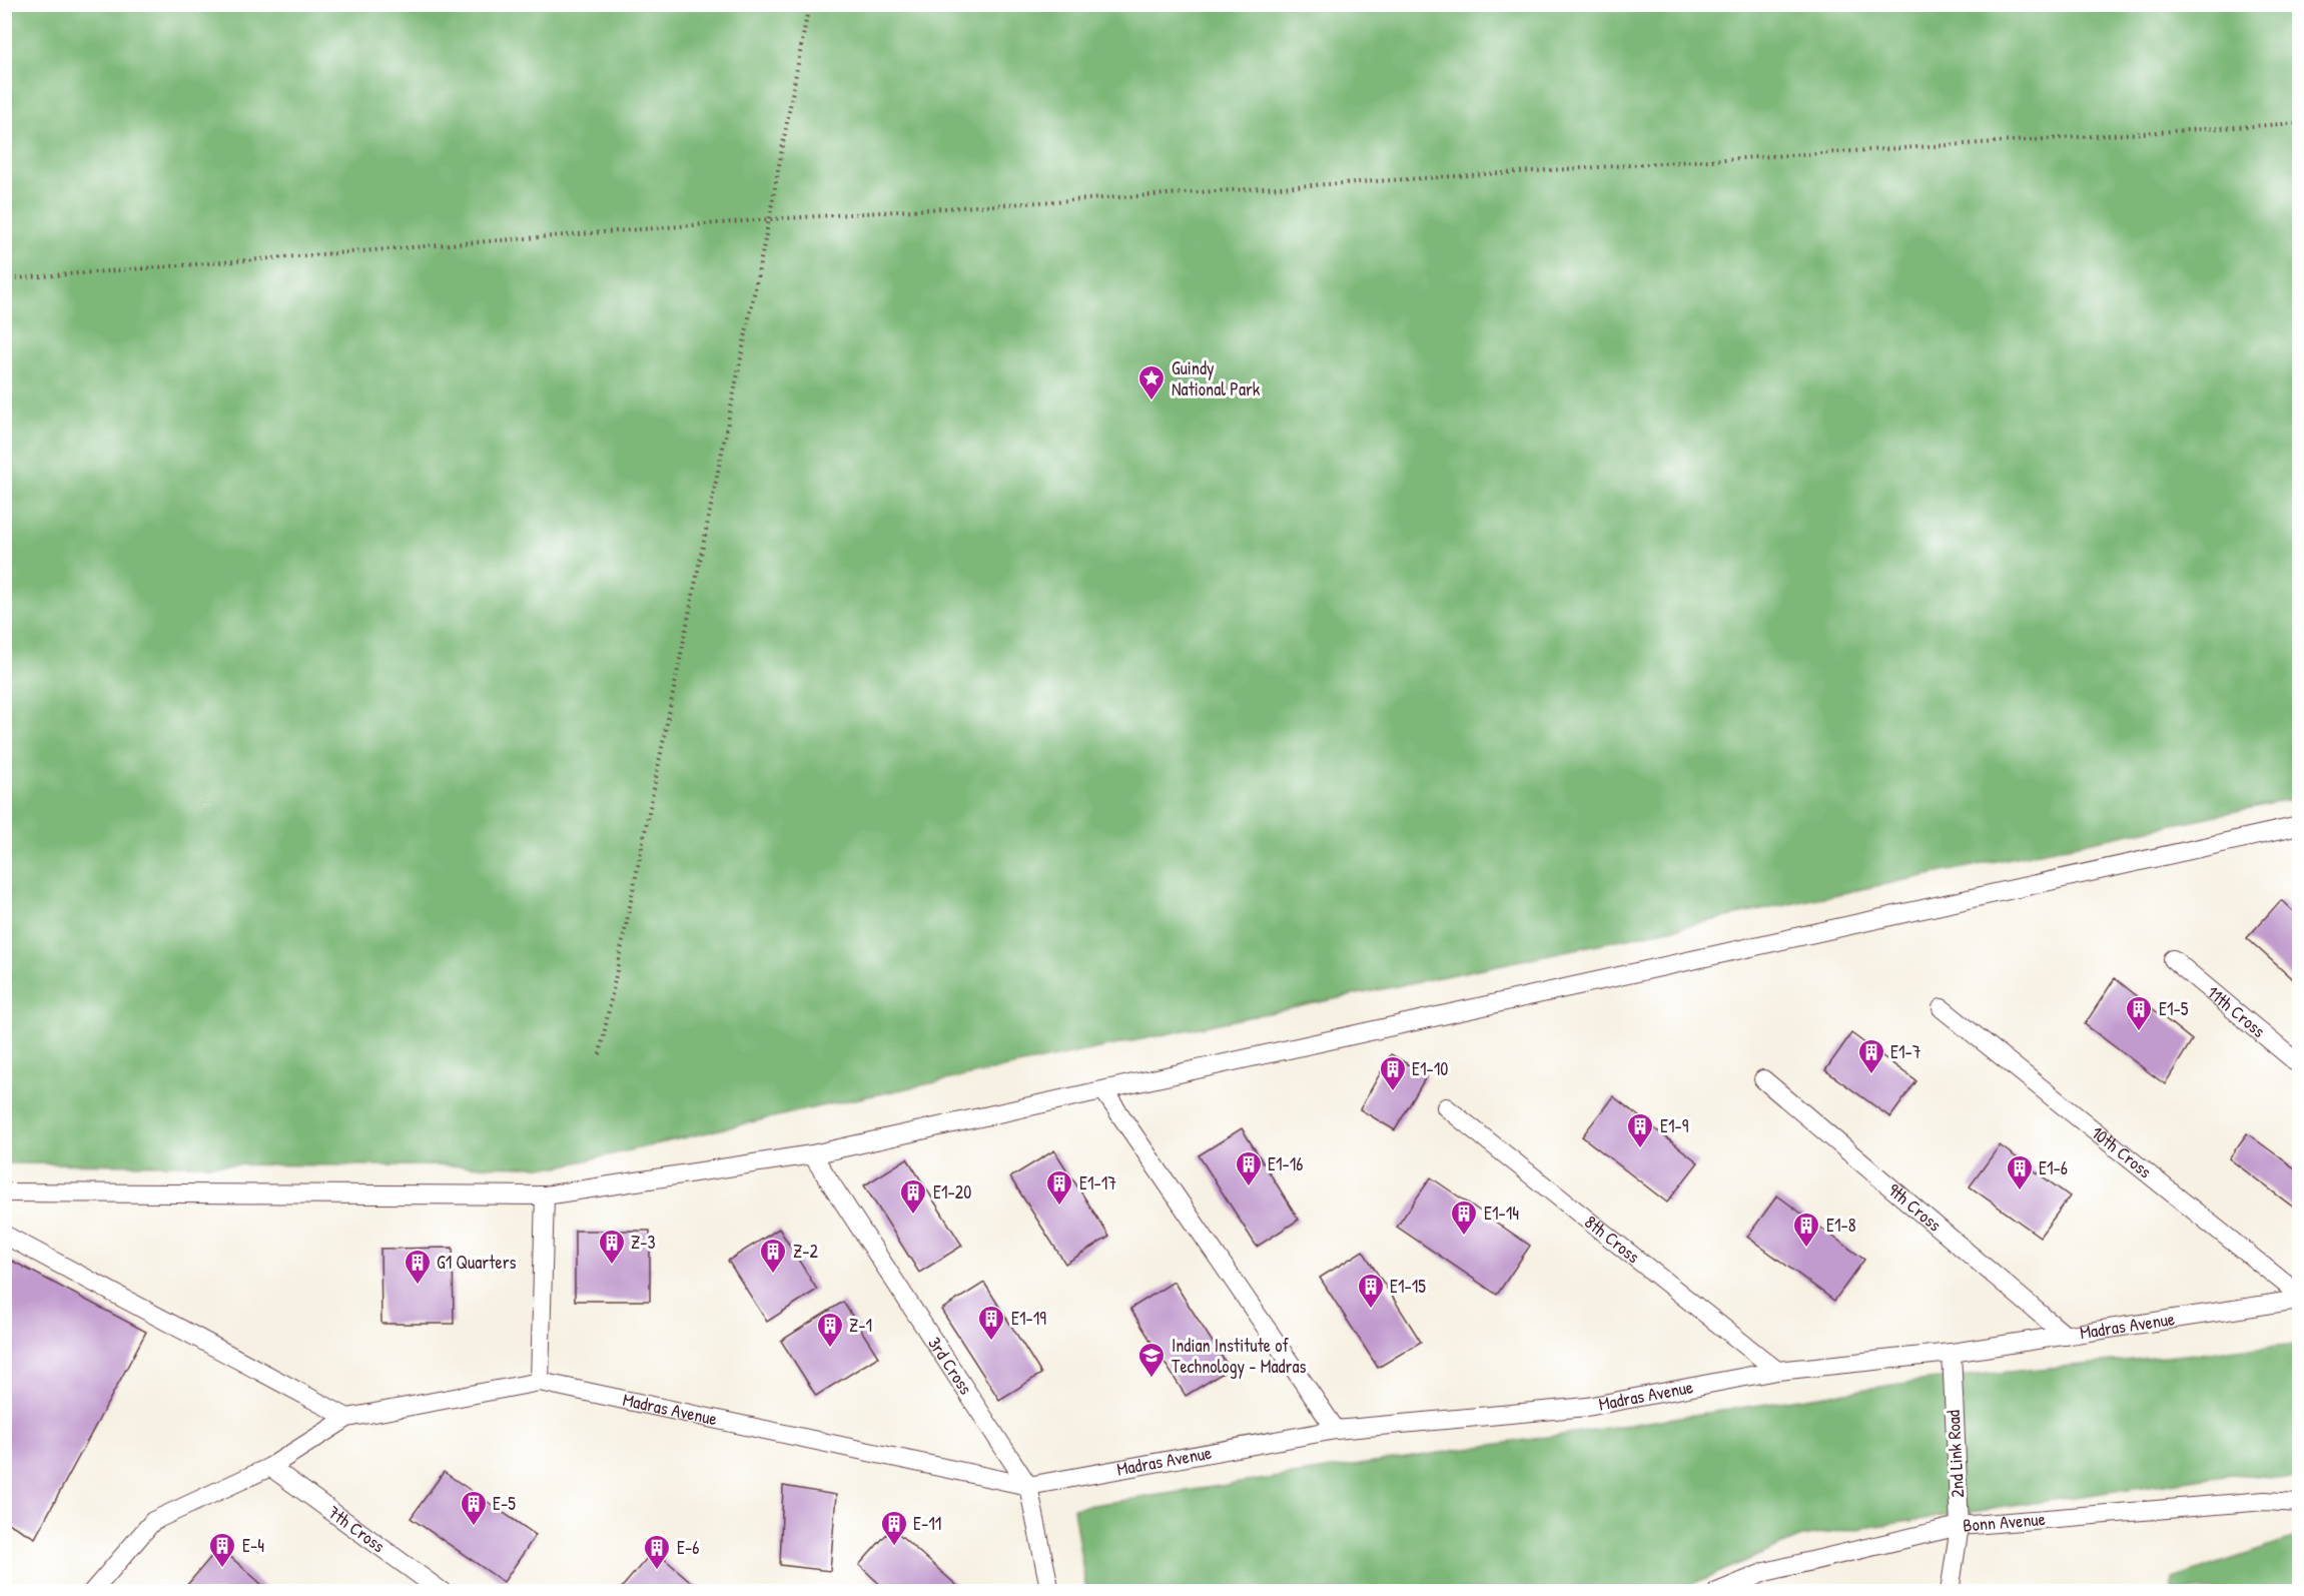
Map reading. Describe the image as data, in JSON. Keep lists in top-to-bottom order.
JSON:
{
  "streets": {
    "lane": [
      "11th Cross",
      "10th Cross",
      "9th Cross",
      "8th Cross",
      "Madras Avenue",
      "3rd Cross",
      "2nd Link Road",
      "Bonn Avenue",
      "7th Cross"
    ]
  },
  "crossings": [
    ["10th Cross", "Madras Avenue"],
    ["9th Cross", "Madras Avenue"],
    ["8th Cross", "Madras Avenue"],
    ["Madras Avenue", "3rd Cross"],
    ["Madras Avenue", "2nd Link Road"],
    ["Madras Avenue", "7th Cross"],
    ["2nd Link Road", "Bonn Avenue"]
  ],
  "places": {
    "place": ["Guindy National Park"],
    "building": [
      "E1-5",
      "E1-7",
      "E1-10",
      "E1-9",
      "E1-16",
      "E1-6",
      "E1-17",
      "E1-20",
      "E1-14",
      "E1-8",
      "Z-3",
      "Z-2",
      "G1 Quarters",
      "E1-15",
      "E1-19",
      "Z-1",
      "E-5",
      "E-11",
      "E-4",
      "E-6"
    ],
    "school or university": ["Indian Institute of Technology - Madras"]
  }
}
